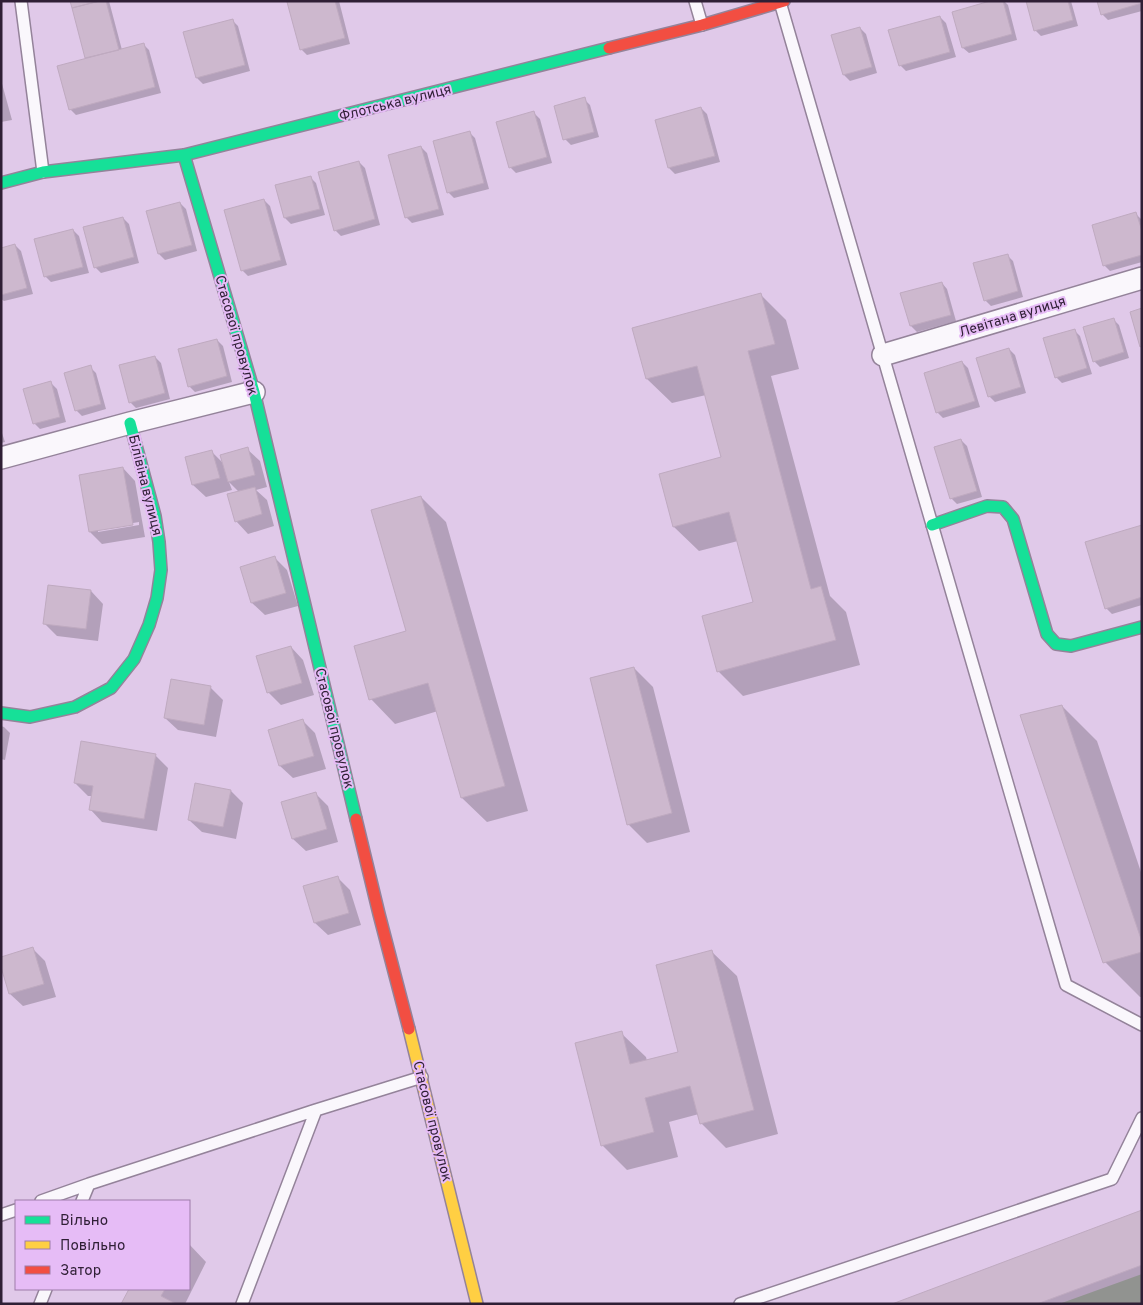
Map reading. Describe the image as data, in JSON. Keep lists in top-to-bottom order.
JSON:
{
  "streets": {
    "street": [
      "Флотська вулиця",
      "Левітана вулиця",
      "Стасової провулок",
      "Білівіна вулиця"
    ]
  },
  "crossings": [
    ["Флотська вулиця", "Стасової провулок"]
  ],
  "legend": ["Вільно", "Повільно", "Затор"]
}
